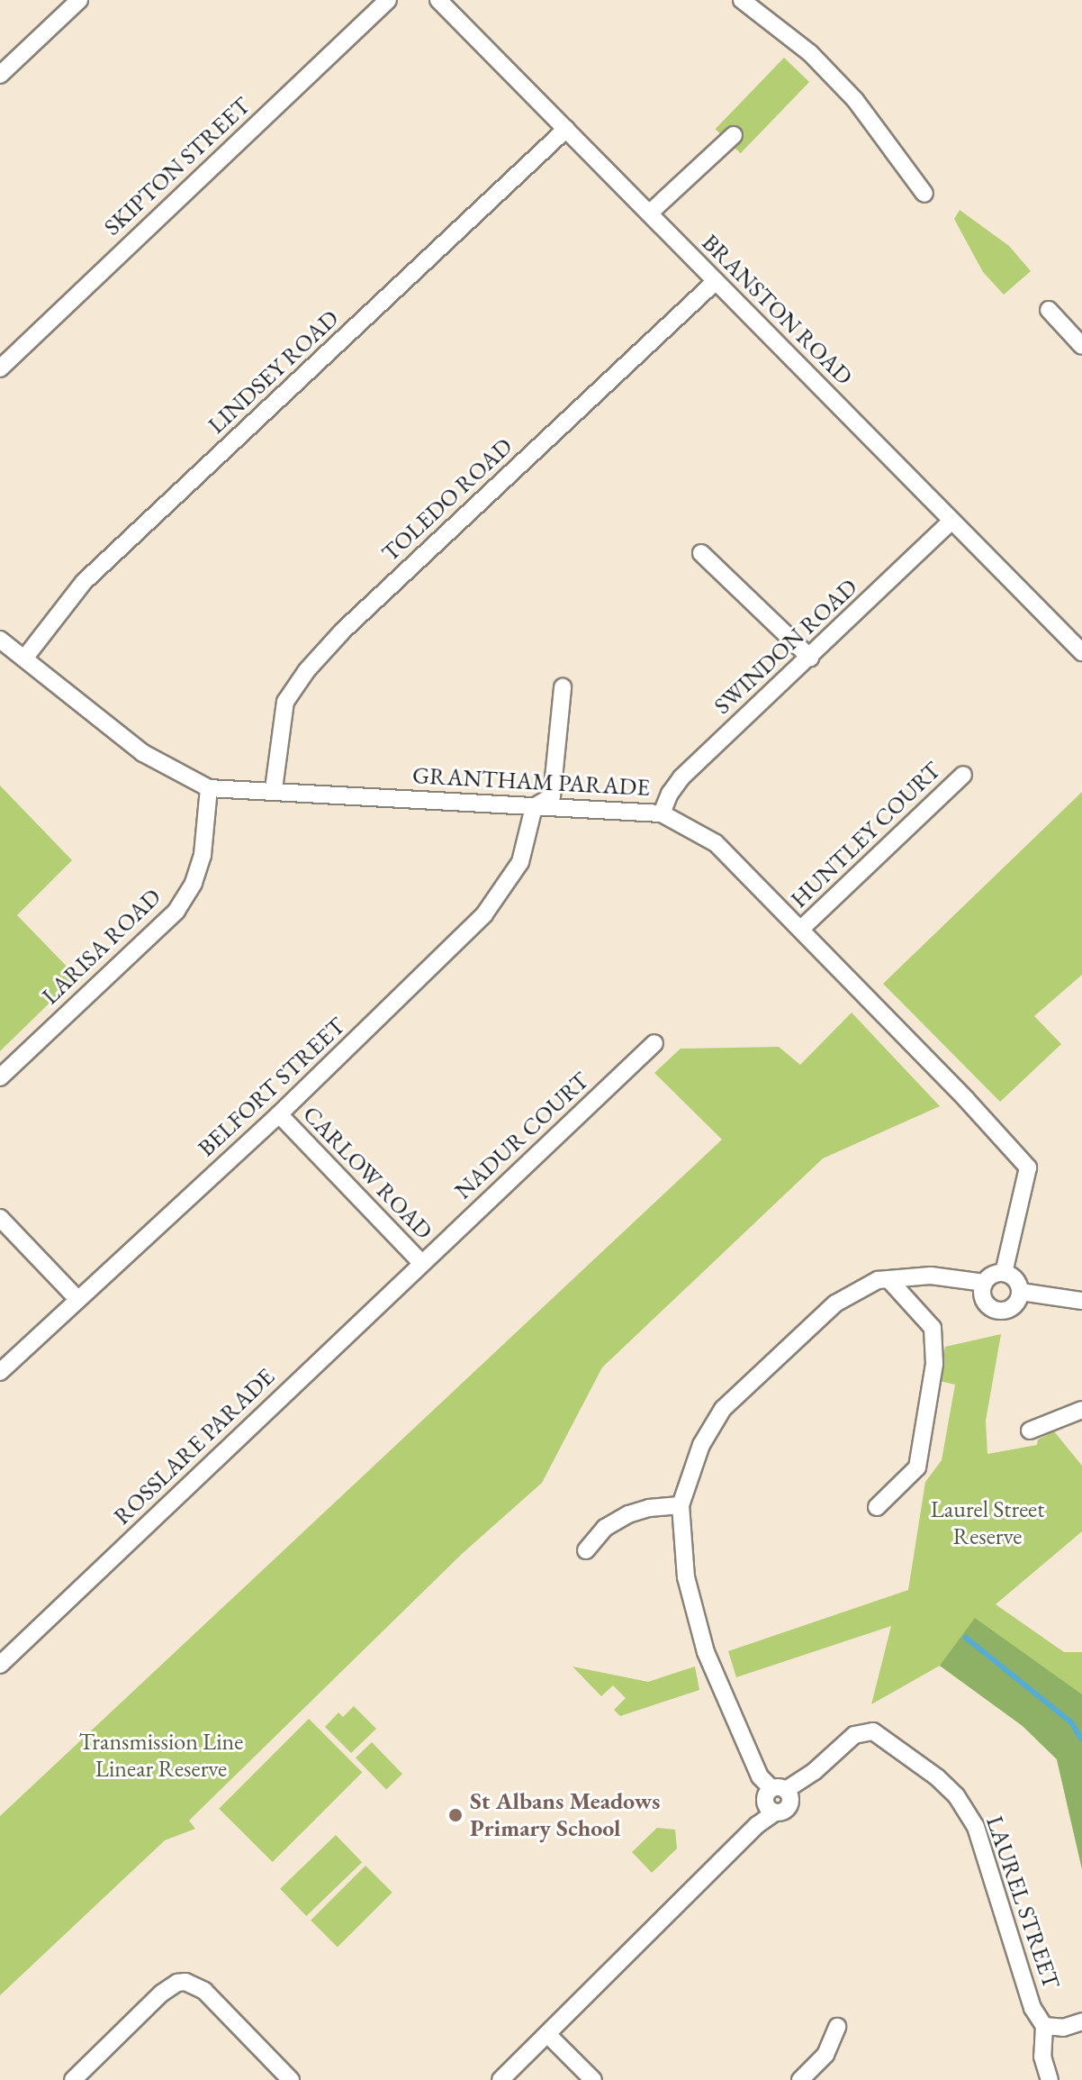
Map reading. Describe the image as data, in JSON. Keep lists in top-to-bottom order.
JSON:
{
  "streets": {
    "street": [
      "SKIPTON STREET",
      "BRANSTON ROAD",
      "LINDSEY ROAD",
      "TOLEDO ROAD",
      "SWINDON ROAD",
      "GRANTHAM PARADE",
      "HUNTLEY COURT",
      "LARISA ROAD",
      "BELFORT STREET",
      "NADUR COURT",
      "CARLOW ROAD",
      "ROSSLARE PARADE",
      "LAUREL STREET"
    ]
  },
  "crossings": [
    ["BRANSTON ROAD", "LINDSEY ROAD"],
    ["BRANSTON ROAD", "TOLEDO ROAD"],
    ["BRANSTON ROAD", "SWINDON ROAD"],
    ["LINDSEY ROAD", "GRANTHAM PARADE"],
    ["TOLEDO ROAD", "GRANTHAM PARADE"],
    ["SWINDON ROAD", "GRANTHAM PARADE"],
    ["GRANTHAM PARADE", "HUNTLEY COURT"],
    ["GRANTHAM PARADE", "LARISA ROAD"],
    ["GRANTHAM PARADE", "BELFORT STREET"],
    ["BELFORT STREET", "CARLOW ROAD"],
    ["NADUR COURT", "CARLOW ROAD"],
    ["NADUR COURT", "ROSSLARE PARADE"],
    ["CARLOW ROAD", "ROSSLARE PARADE"]
  ],
  "parks": ["Laurel Street Reserve", "Transmission Line Linear Reserve"],
  "places": ["St Albans Meadows Primary School"]
}
